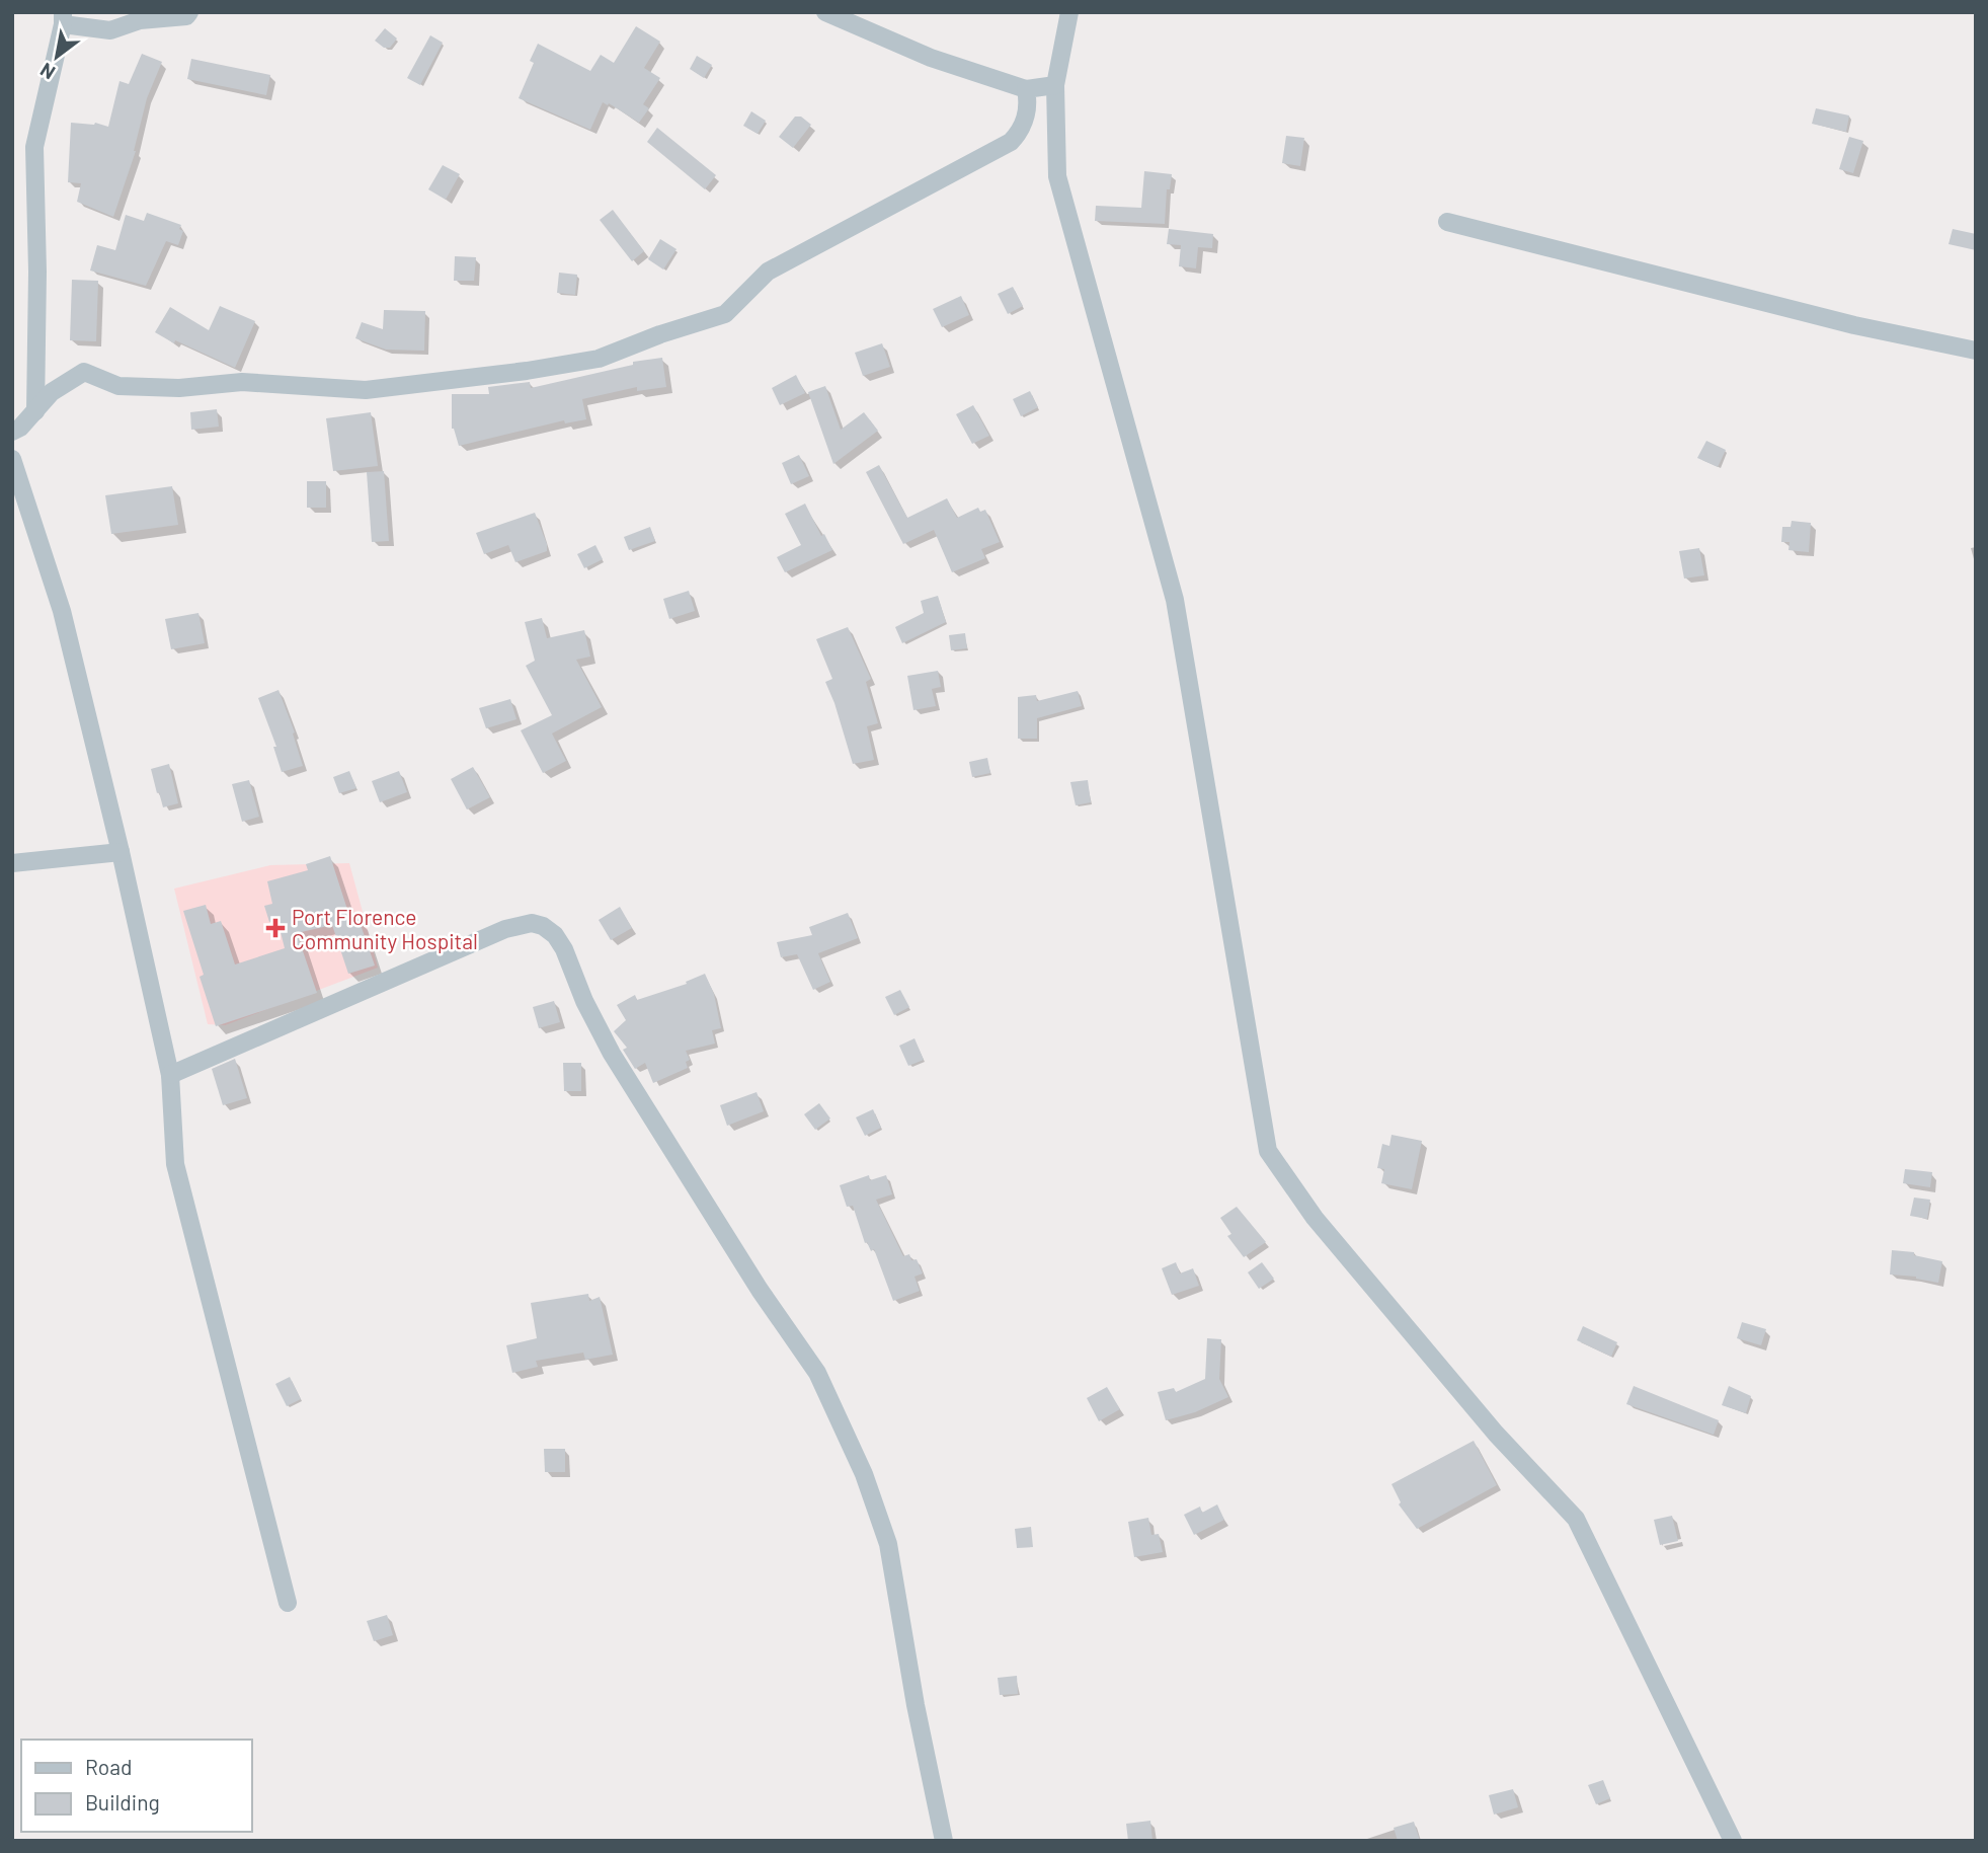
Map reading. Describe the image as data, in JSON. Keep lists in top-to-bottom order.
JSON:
{
  "places": {
    "health": ["Port Florence Community Hospital"]
  },
  "legend": ["Road", "Building"],
  "north": "bottom left"
}
